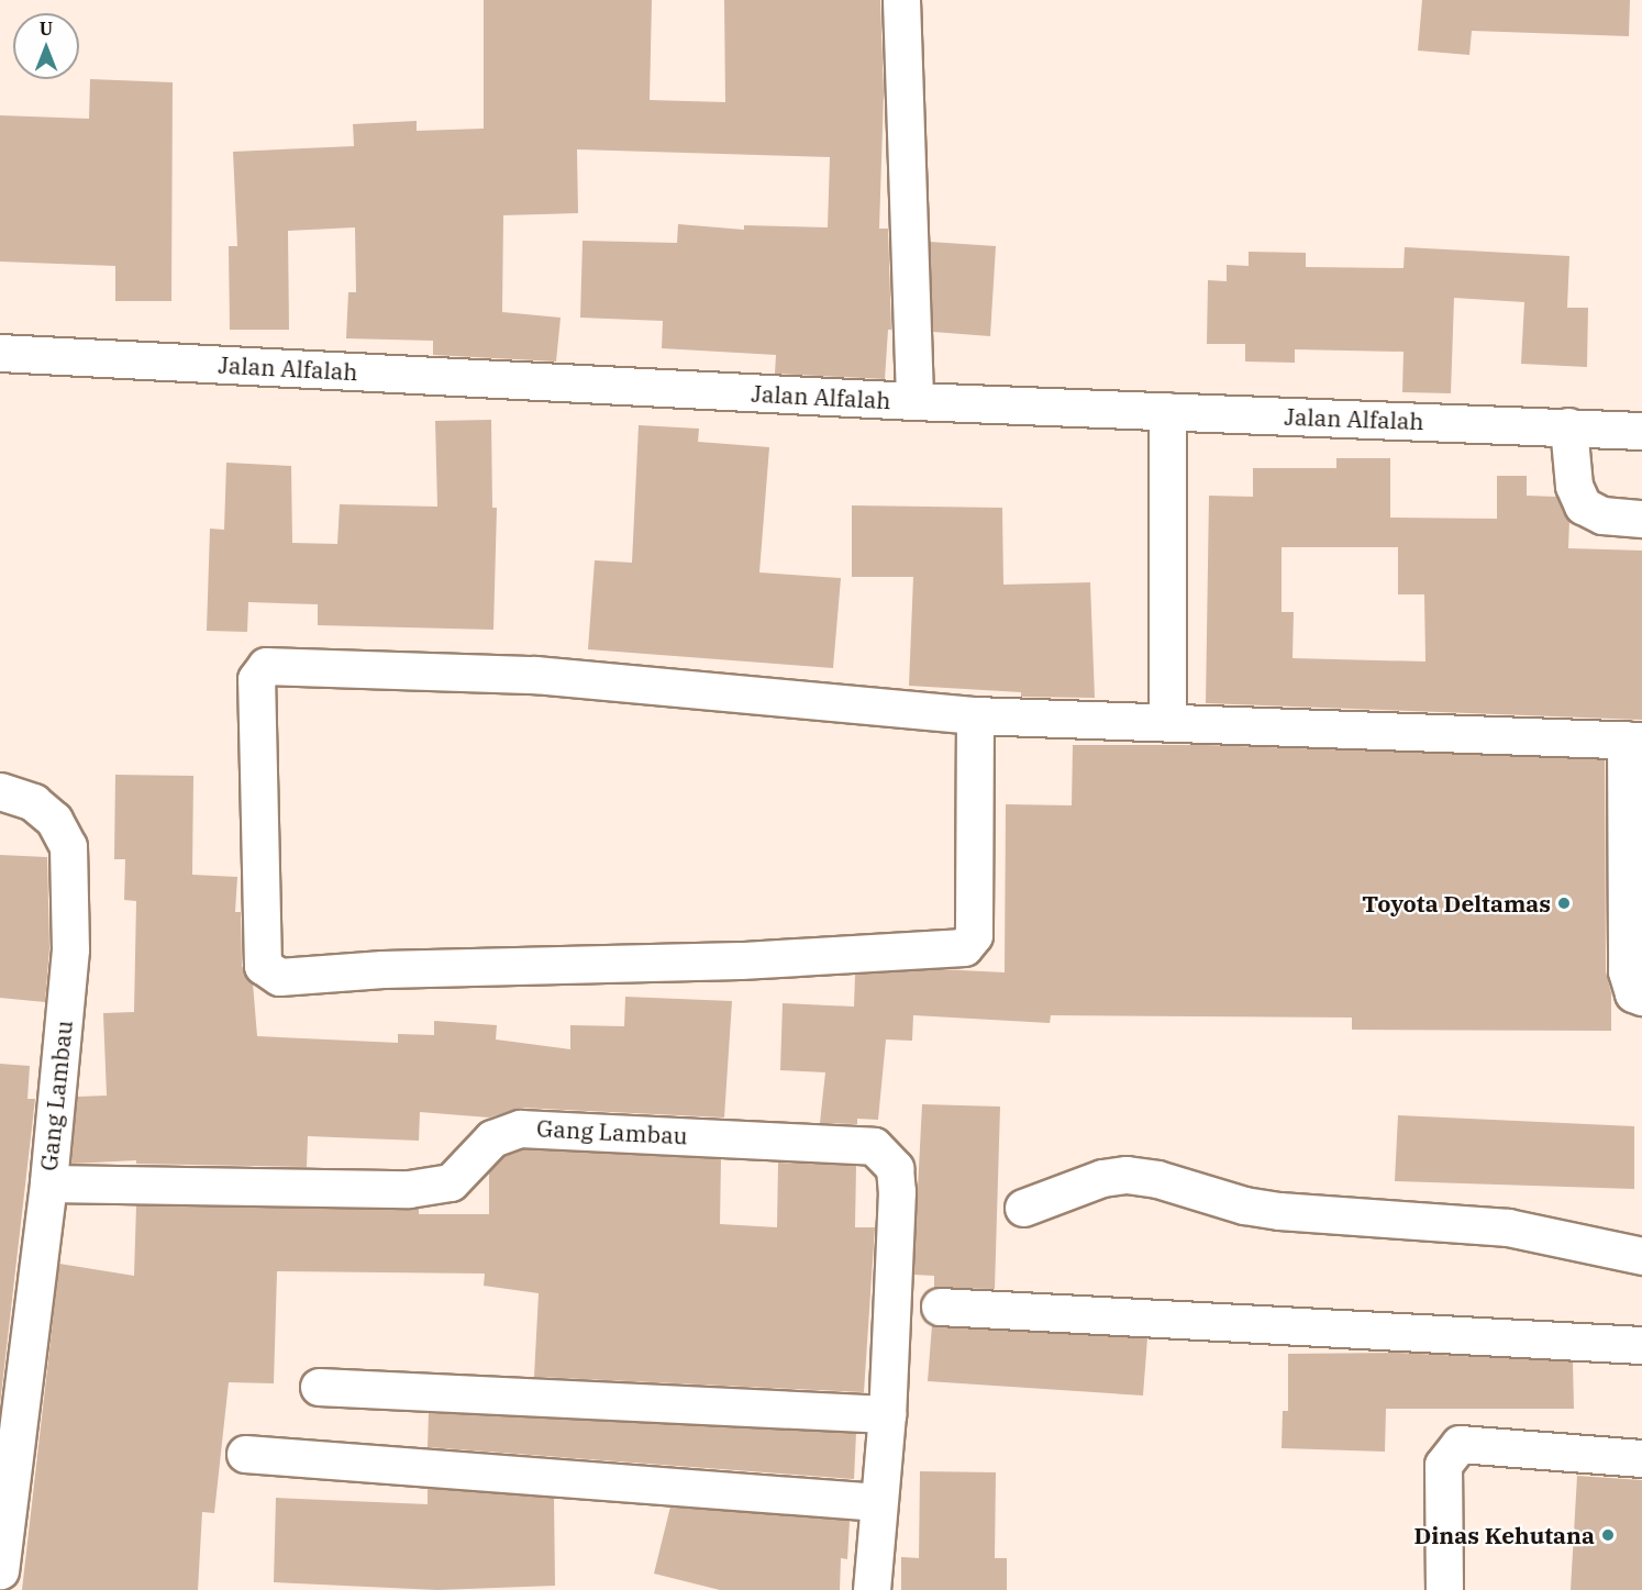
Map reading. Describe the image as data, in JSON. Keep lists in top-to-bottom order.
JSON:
{
  "streets": {
    "street": ["Jalan Alfalah", "Gang Lambau"]
  },
  "places": ["Toyota Deltamas", "Dinas Kehutana"],
  "north": "top"
}
